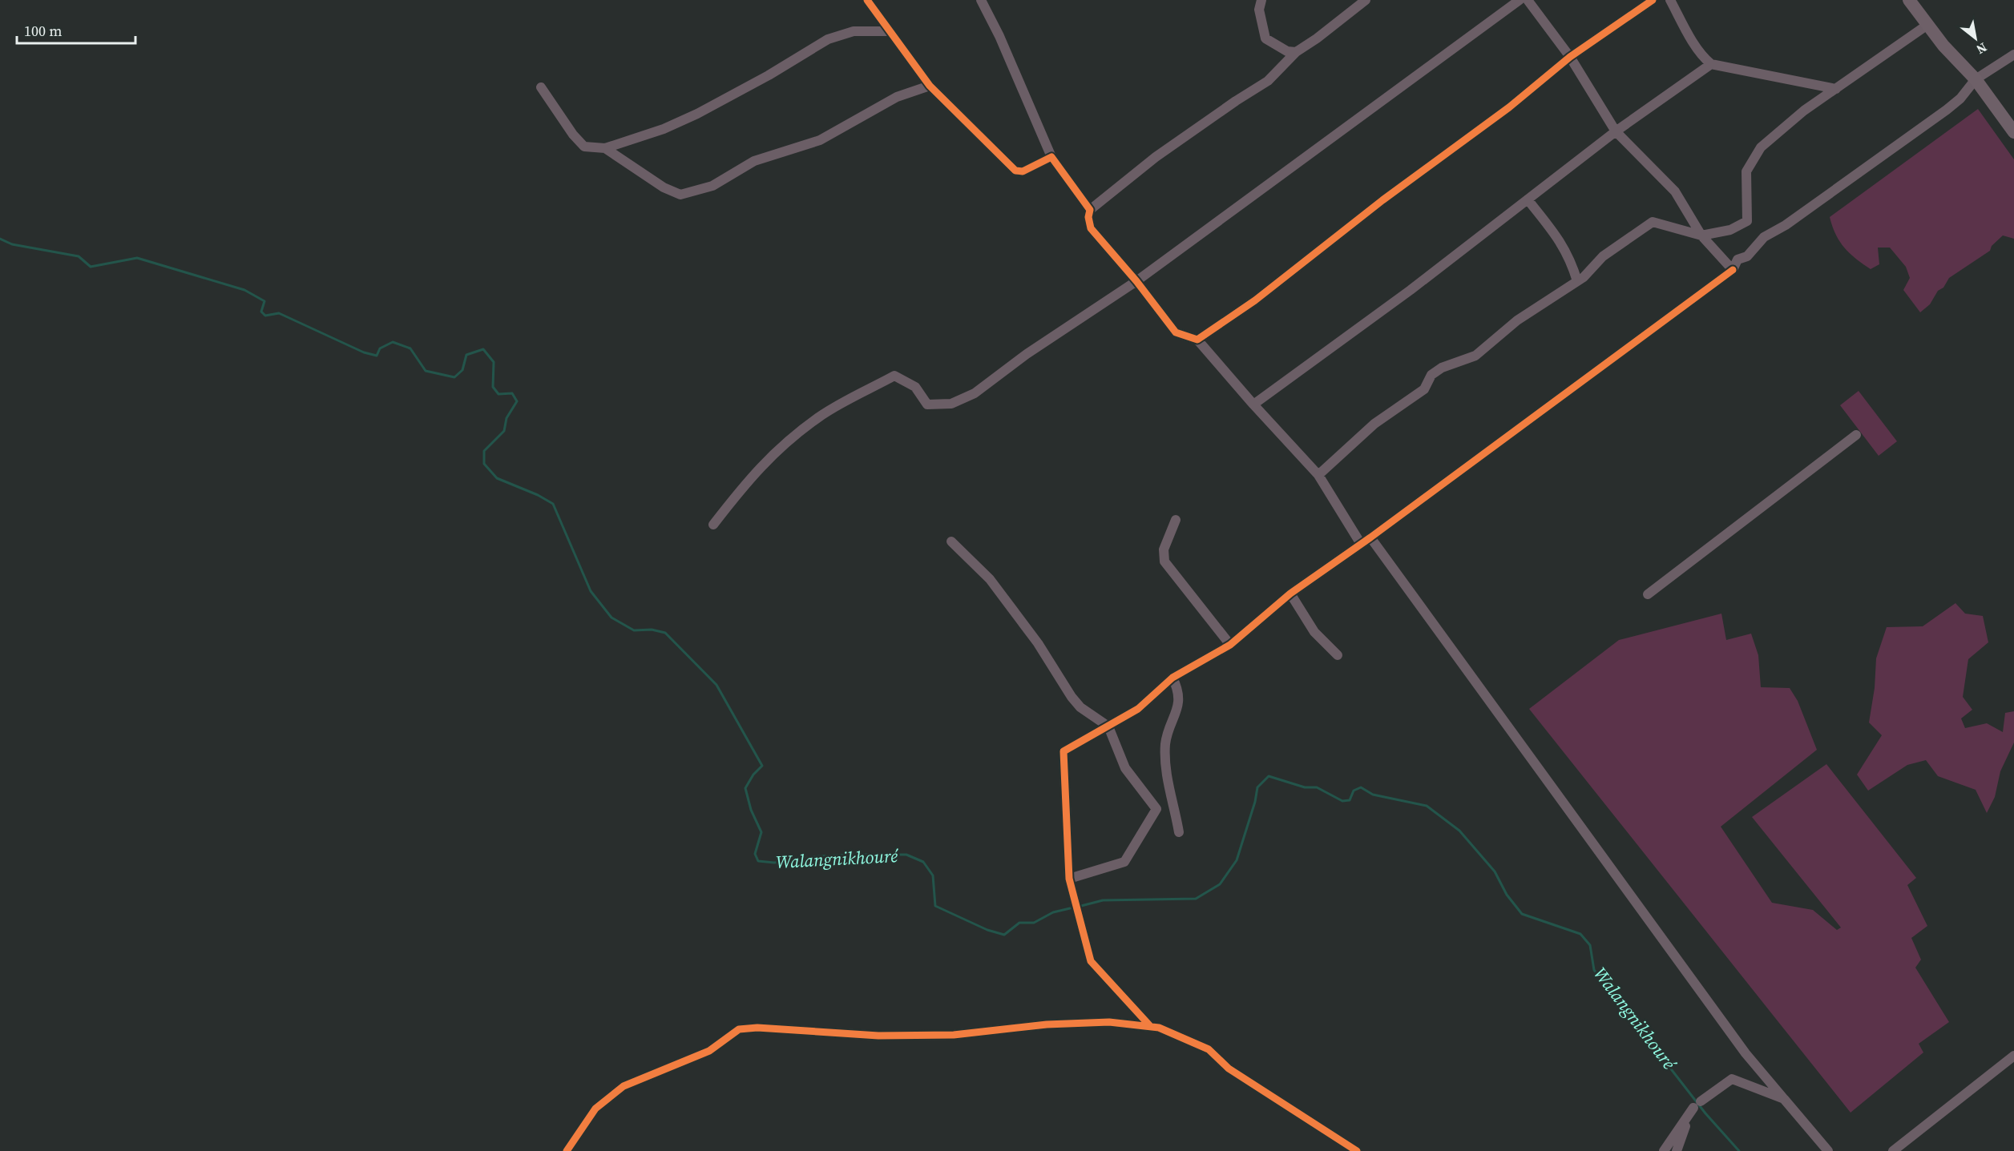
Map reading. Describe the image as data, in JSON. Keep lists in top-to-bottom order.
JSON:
{
  "water": ["Walangnikhouré"],
  "scale_bar": "100 m",
  "north": "bottom right"
}
